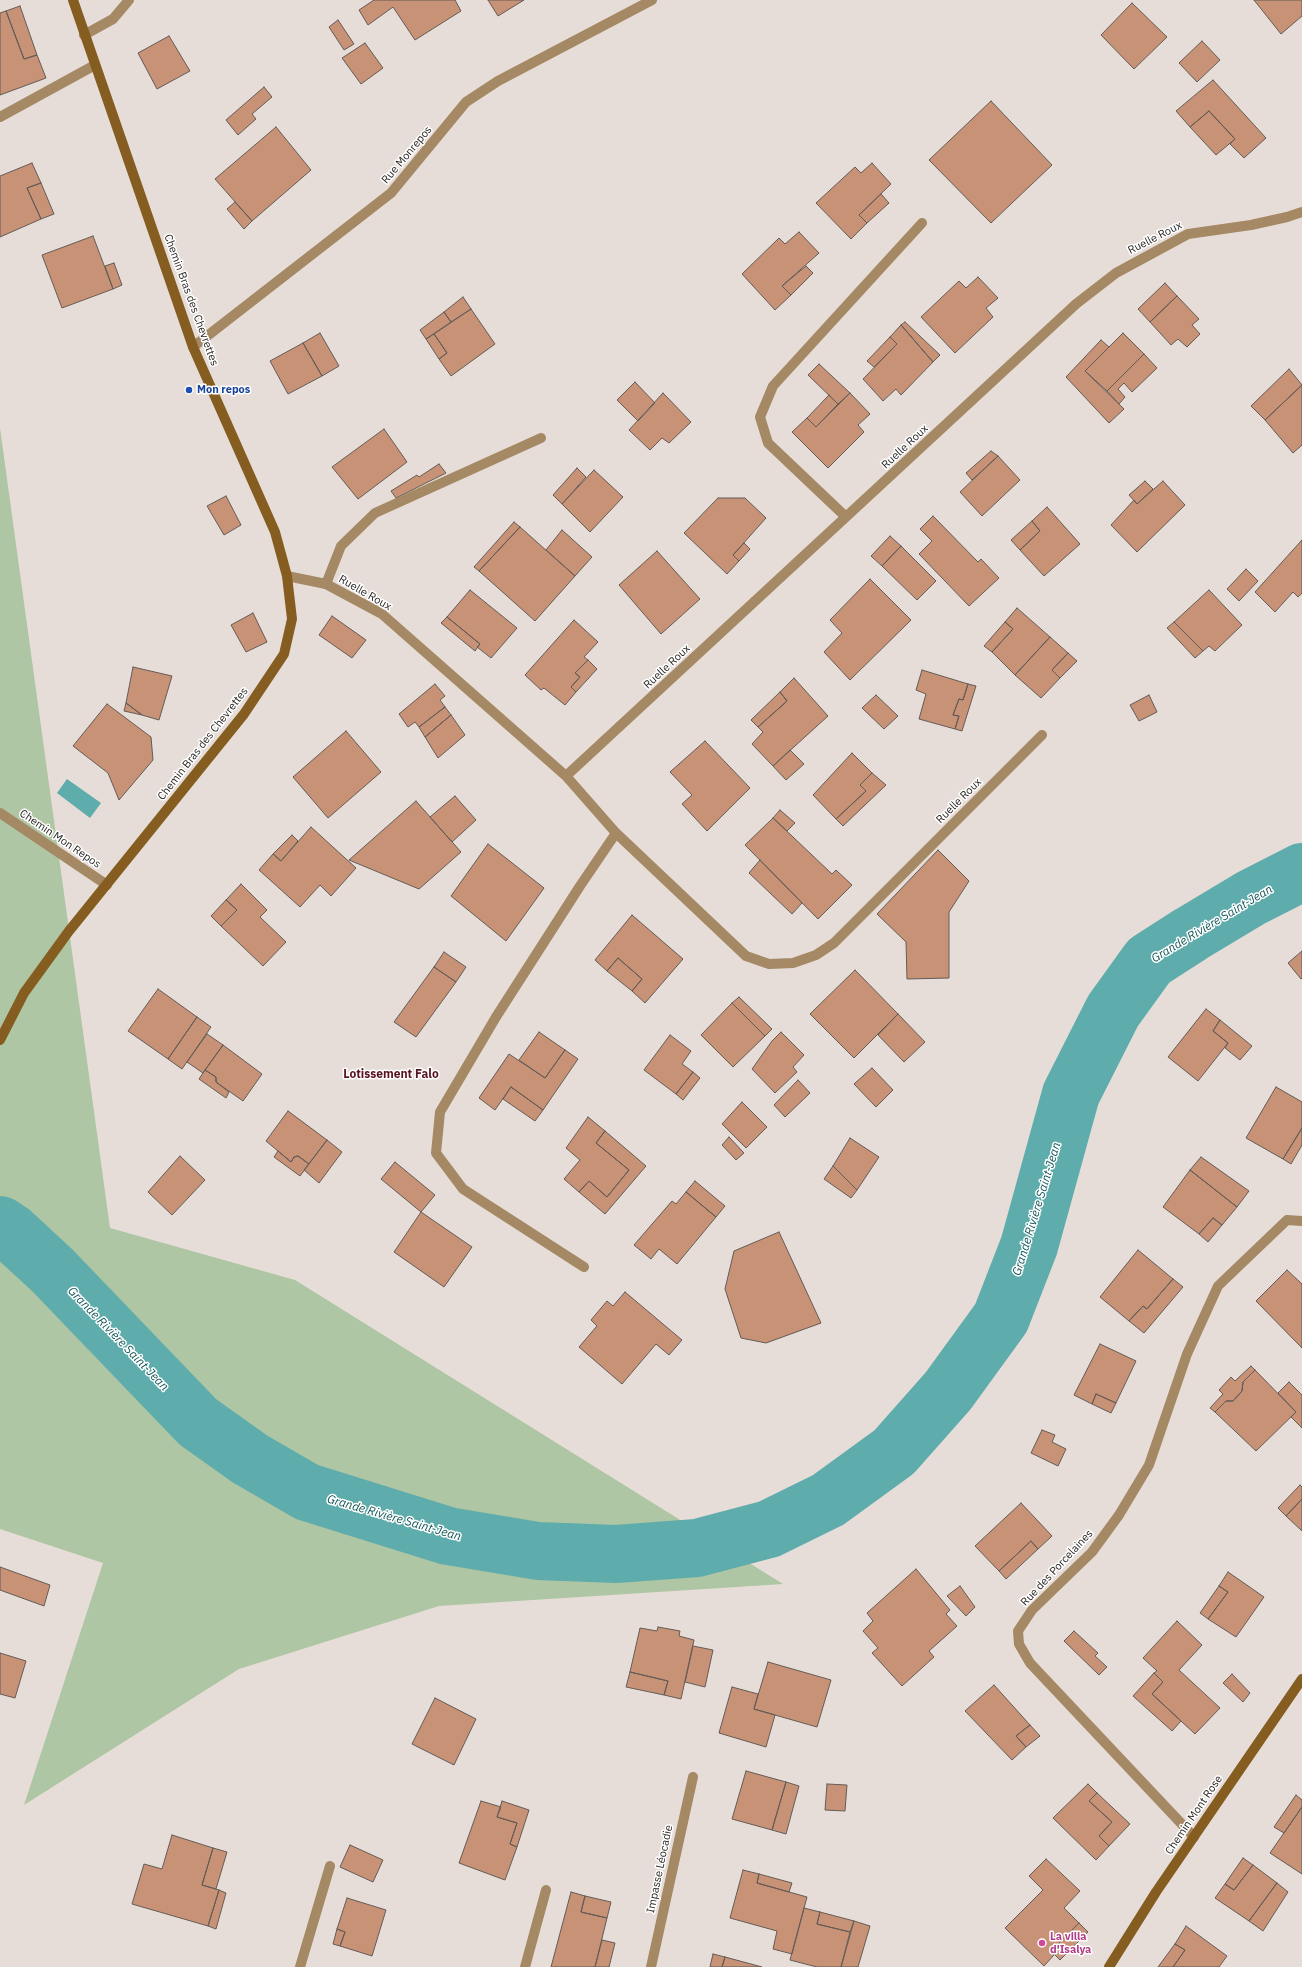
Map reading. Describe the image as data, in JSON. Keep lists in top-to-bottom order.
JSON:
{
  "streets": {
    "main road": ["Chemin Bras des Chevrettes", "Chemin Mont Rose"],
    "street": [
      "Rue Monrepos",
      "Ruelle Roux",
      "Chemin Mon Repos",
      "Rue des Porcelaines",
      "Impasse Léocadie"
    ]
  },
  "crossings": [
    ["Rue Monrepos", "Chemin Bras des Chevrettes"],
    ["Ruelle Roux", "Chemin Bras des Chevrettes"],
    ["Chemin Bras des Chevrettes", "Chemin Mon Repos"],
    ["Rue des Porcelaines", "Chemin Mont Rose"]
  ],
  "districts": ["Lotissement Falo"],
  "water": ["Grande Rivière Saint-Jean"],
  "places": ["Mon repos", "La villa d'Isalya"]
}
